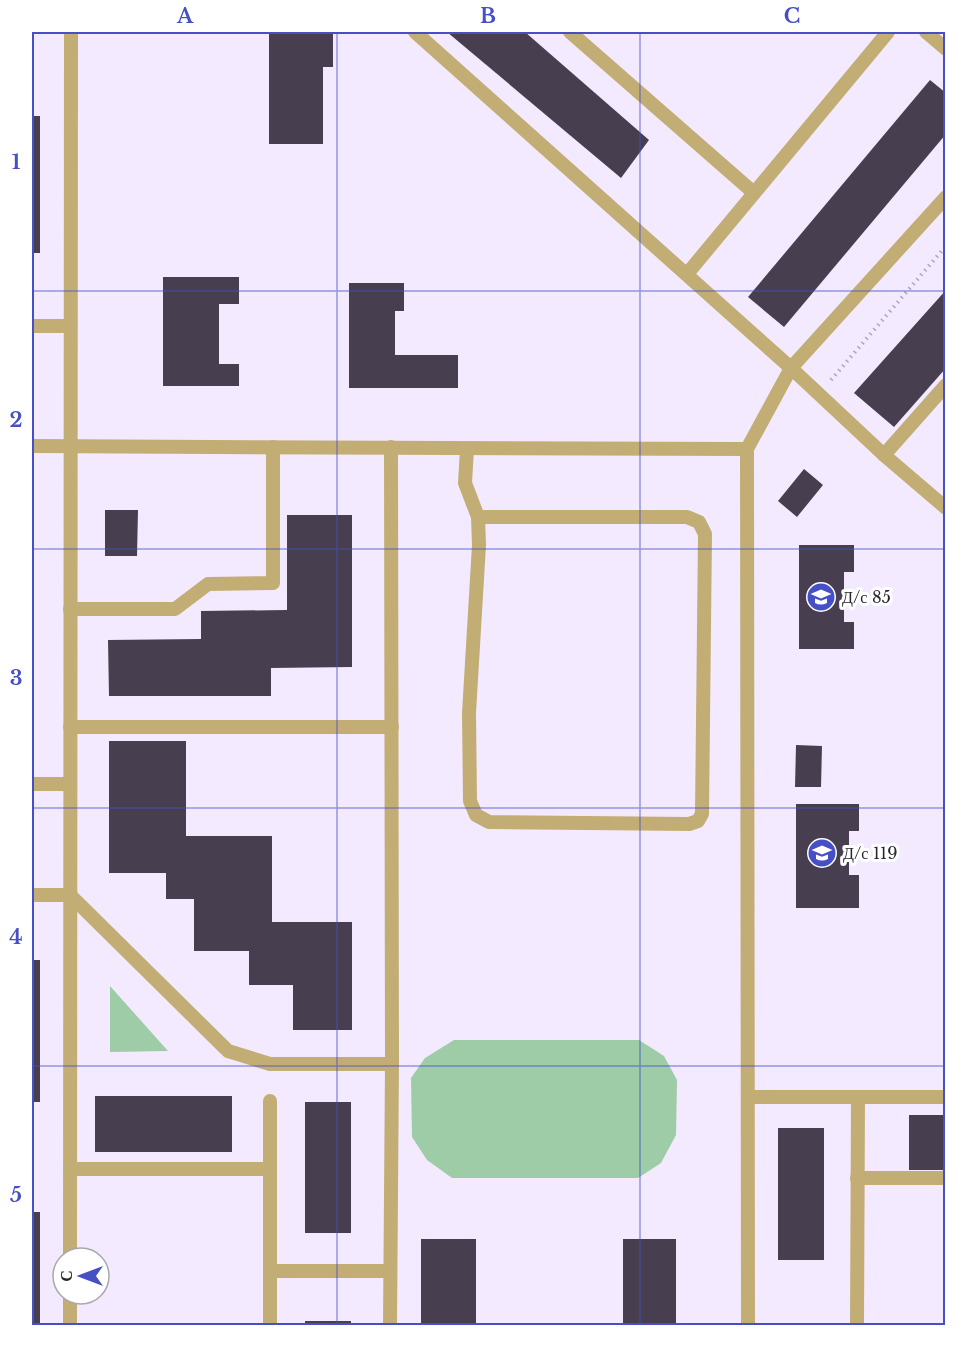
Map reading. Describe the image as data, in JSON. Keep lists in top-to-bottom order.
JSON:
{
  "places": {
    "school or university": ["Д/с 85", "Д/с 119"]
  },
  "north": "left",
  "grid": {
    "columns": ["A", "B", "C"],
    "rows": [
      "1",
      "2",
      "3",
      "4",
      "5"
    ]
  }
}
